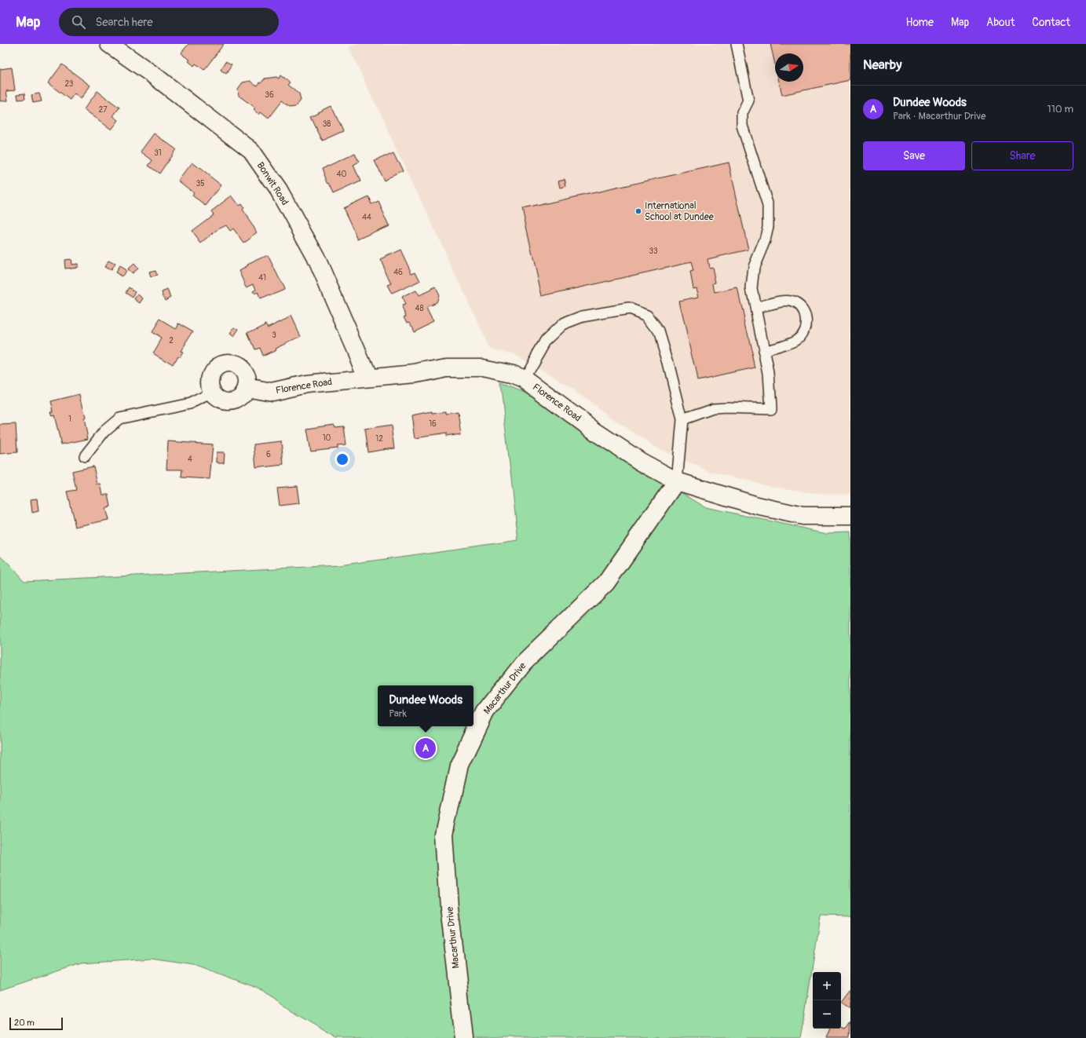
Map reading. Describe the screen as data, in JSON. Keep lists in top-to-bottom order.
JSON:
{
  "streets": {
    "street": ["Bonwit Road", "Florence Road", "Macarthur Drive"]
  },
  "crossings": [
    ["Bonwit Road", "Florence Road"],
    ["Florence Road", "Macarthur Drive"]
  ],
  "places": ["International School at Dundee"],
  "house_numbers": [
    "23",
    "36",
    "27",
    "38",
    "31",
    "40",
    "35",
    "44",
    "33",
    "46",
    "41",
    "48",
    "3",
    "2",
    "1",
    "16",
    "10",
    "12",
    "6",
    "4"
  ],
  "scale_bar": "20 m",
  "north": "right",
  "page": {
    "header": "Map",
    "search": "Search here",
    "nav": [
      "Home",
      "Map",
      "About",
      "Contact"
    ],
    "heading": "Nearby",
    "list": [
      {
        "mark": "A",
        "name": "Dundee Woods",
        "note": "Park · Macarthur Drive",
        "value": "110 m"
      }
    ],
    "buttons": ["Save", "Share"],
    "popup": ["Dundee Woods", "Park"],
    "pins": "A",
    "map_buttons": ["+", "−"],
    "scale": "20 m"
  }
}
